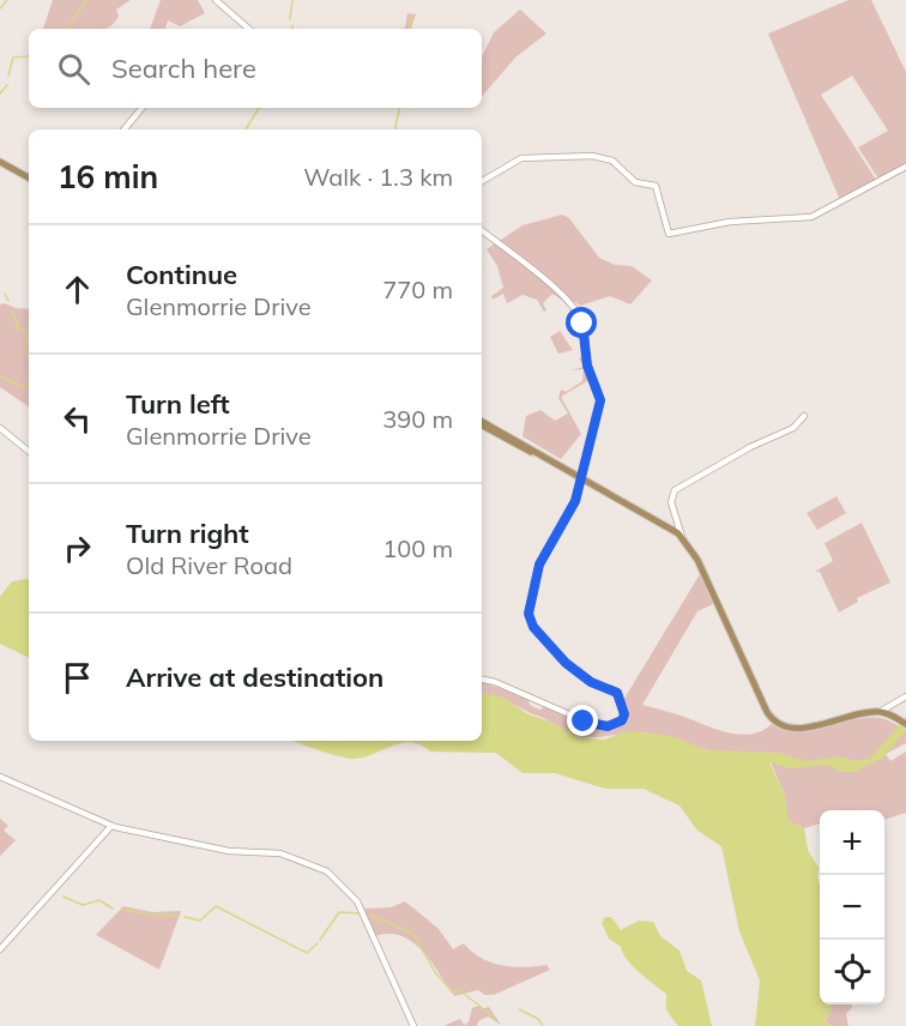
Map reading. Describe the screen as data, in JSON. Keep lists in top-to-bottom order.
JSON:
{
  "page": {
    "search": "Search here",
    "heading": ["16 min", "Walk · 1.3 km"],
    "list": [
      ["Continue", "Glenmorrie Drive", "770 m"],
      ["Turn left", "Glenmorrie Drive", "390 m"],
      ["Turn right", "Old River Road", "100 m"],
      "Arrive at destination"
    ],
    "map_buttons": ["+", "−"]
  }
}
